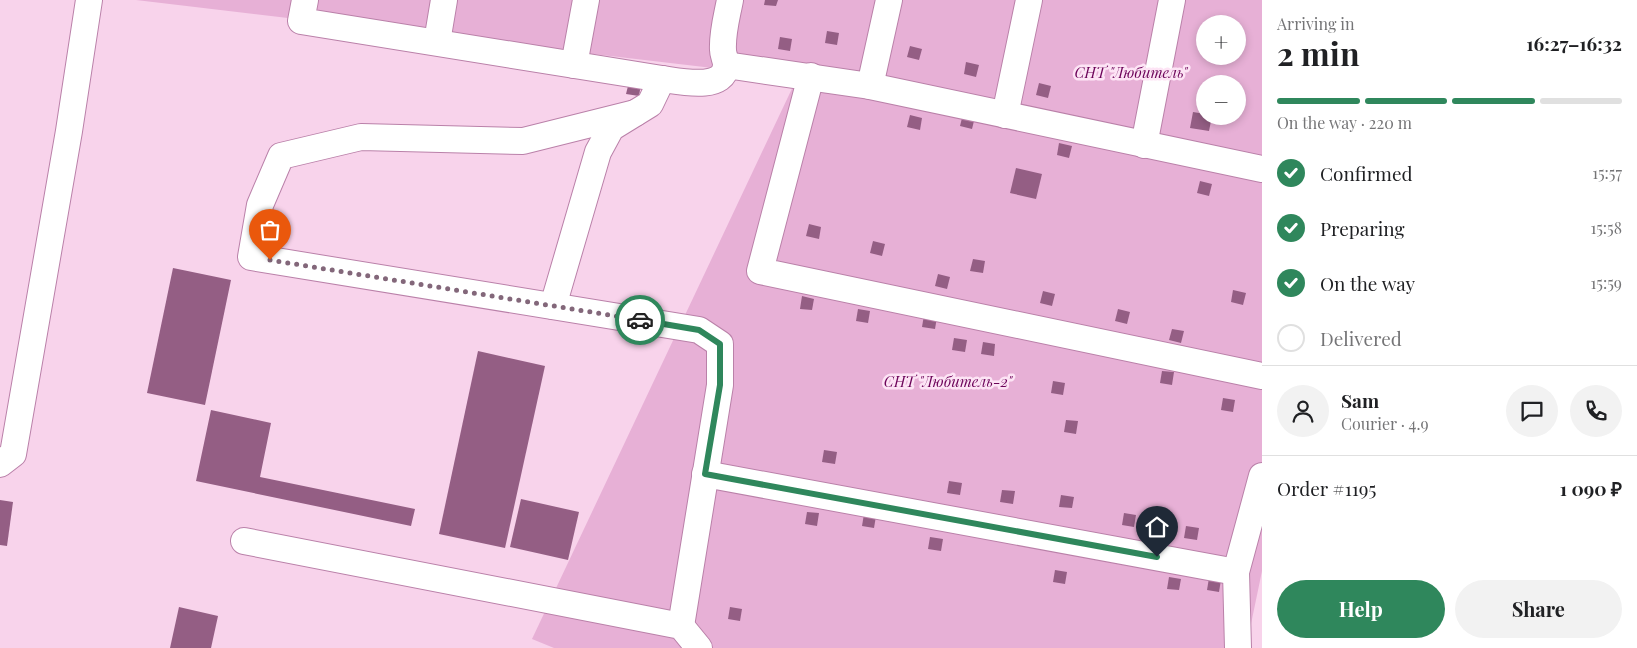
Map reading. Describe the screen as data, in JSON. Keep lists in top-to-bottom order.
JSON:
{
  "parks": ["СНТ \"Любитель\"", "СНТ \"Любитель-2\""],
  "page": {
    "heading": ["2 min", "Arriving in", "16:27–16:32"],
    "panel": [
      "Sam",
      "Courier · 4.9",
      "Order #1195",
      "1 090 ₽"
    ],
    "map_buttons": ["+", "−"],
    "bar": "On the way · 220 m",
    "list": [
      ["Confirmed", "15:57"],
      ["Preparing", "15:58"],
      ["On the way", "15:59"],
      "Delivered"
    ],
    "buttons": ["Help", "Share"]
  }
}
